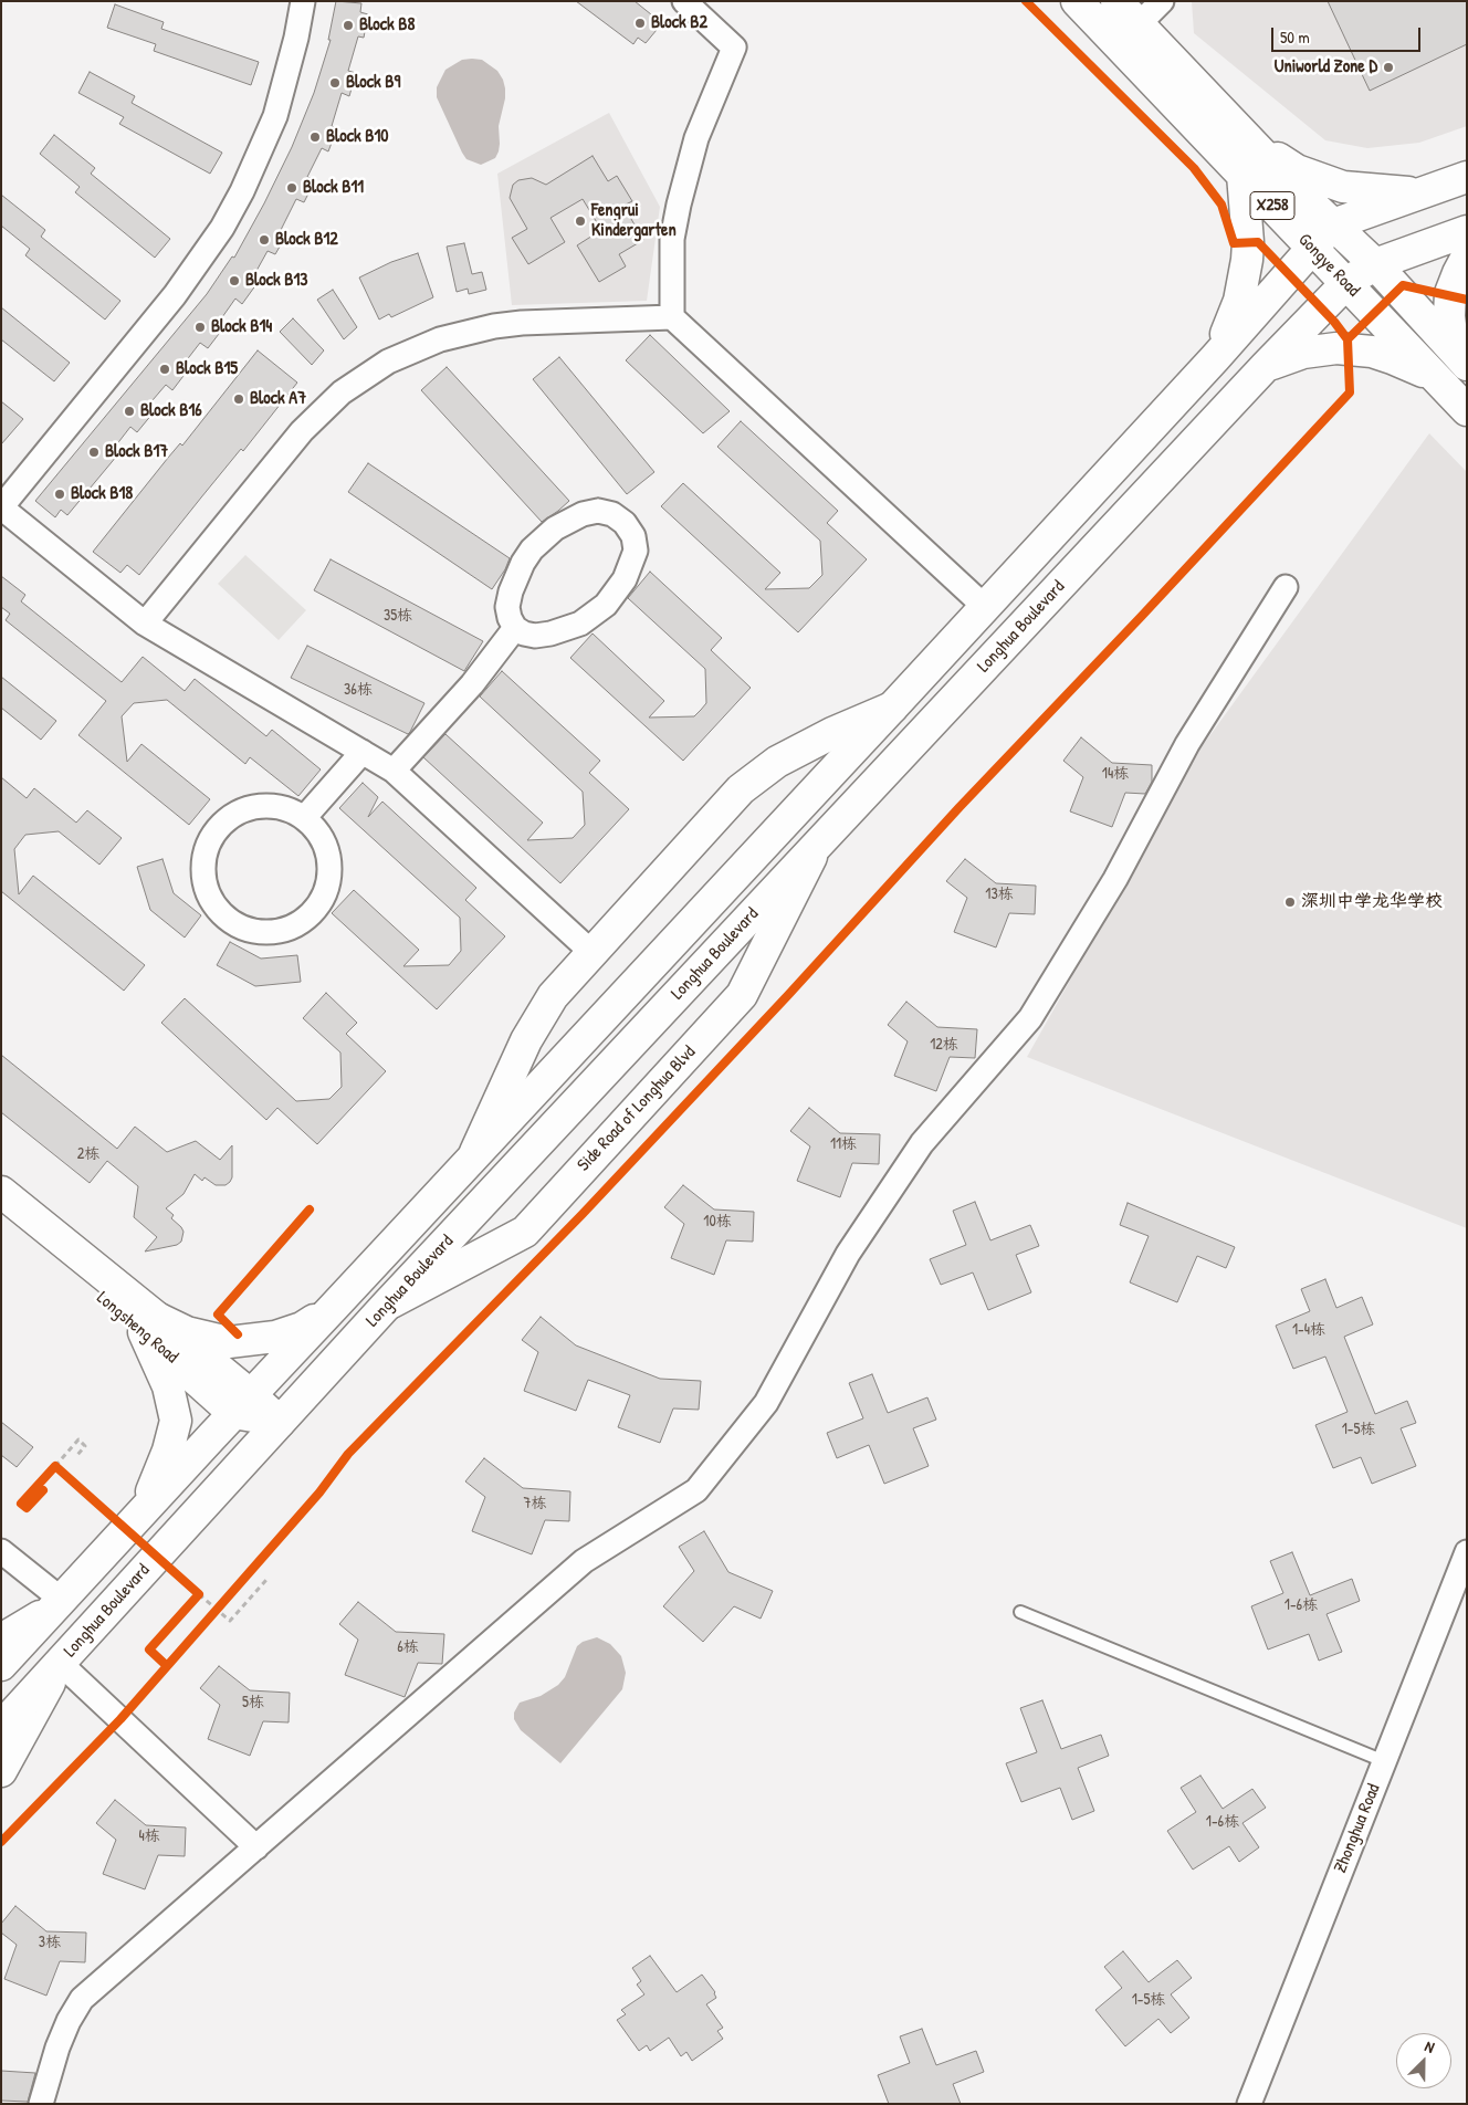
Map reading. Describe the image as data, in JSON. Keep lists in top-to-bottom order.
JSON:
{
  "streets": {
    "main road": [
      "X258",
      "Gongye Road",
      "Longhua Boulevard",
      "Side Road of Longhua Blvd",
      "Longsheng Road"
    ],
    "street": ["Zhonghua Road"]
  },
  "crossings": [
    ["X258", "Gongye Road"],
    ["X258", "Longhua Boulevard"],
    ["Gongye Road", "Longhua Boulevard"],
    ["Longhua Boulevard", "Side Road of Longhua Blvd"]
  ],
  "places": [
    "Block B2",
    "Block B8",
    "Uniworld Zone D",
    "Block B9",
    "Block B10",
    "Block B11",
    "Fengrui Kindergarten",
    "Block B12",
    "Block B13",
    "Block B14",
    "Block B15",
    "Block A7",
    "Block B16",
    "Block B17",
    "Block B18",
    "深圳中学龙华学校"
  ],
  "house_numbers": [
    "35栋",
    "36栋",
    "14栋",
    "13栋",
    "12栋",
    "11栋",
    "2栋",
    "10栋",
    "1-4栋",
    "1-5栋",
    "7栋",
    "1-6栋",
    "6栋",
    "5栋",
    "1-6栋",
    "4栋",
    "3栋",
    "1-5栋"
  ],
  "scale_bar": "50 m",
  "north": "top right"
}
